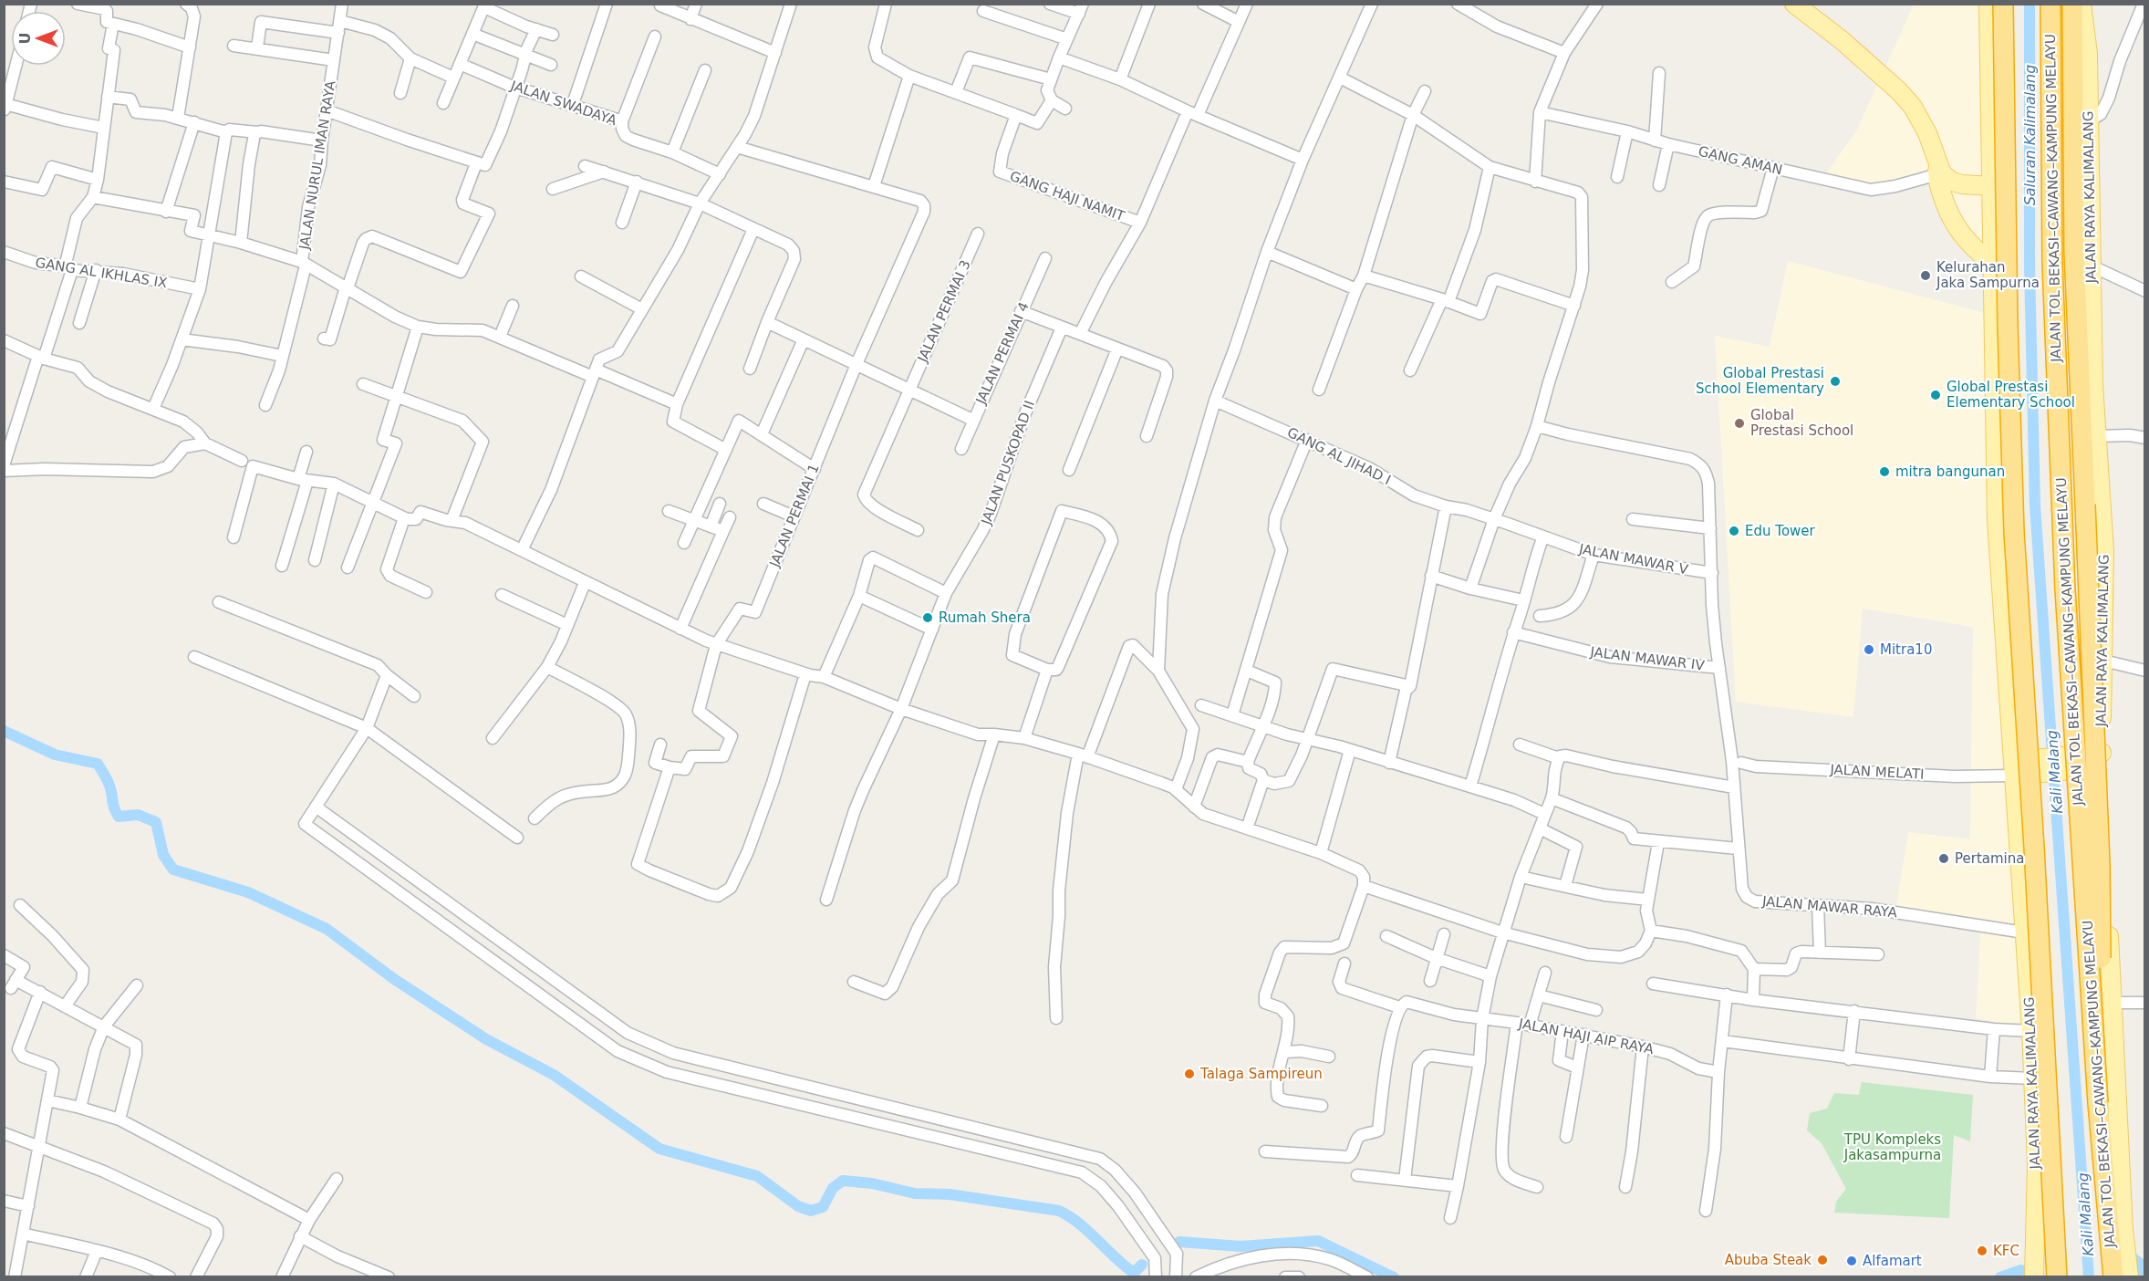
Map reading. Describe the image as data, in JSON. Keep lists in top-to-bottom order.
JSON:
{
  "streets": {
    "highway": ["JALAN TOL BEKASI–CAWANG–KAMPUNG MELAYU"],
    "main road": ["JALAN RAYA KALIMALANG"],
    "street": [
      "JALAN SWADAYA",
      "GANG AMAN",
      "JALAN NURUL IMAN RAYA",
      "GANG HAJI NAMIT",
      "GANG AL IKHLAS IX",
      "JALAN PERMAI 3",
      "JALAN PERMAI 4",
      "GANG AL JIHAD I",
      "JALAN PUSKOPAD II",
      "JALAN PERMAI 1",
      "JALAN MAWAR V",
      "JALAN MAWAR IV",
      "JALAN MELATI",
      "JALAN MAWAR RAYA",
      "JALAN HAJI AIP RAYA"
    ]
  },
  "crossings": [
    ["JALAN RAYA KALIMALANG", "JALAN MELATI"],
    ["JALAN RAYA KALIMALANG", "JALAN MAWAR RAYA"],
    ["GANG AL JIHAD I", "JALAN MAWAR V"],
    ["JALAN MAWAR V", "JALAN MAWAR RAYA"],
    ["JALAN MAWAR IV", "JALAN MAWAR RAYA"]
  ],
  "water": ["Saluran Kalimalang", "Kali Malang"],
  "parks": ["TPU Kompleks Jakasampurna"],
  "places": [
    "Kelurahan Jaka Sampurna",
    "Global Prestasi School Elementary",
    "Global Prestasi Elementary School",
    "Global Prestasi School",
    "mitra bangunan",
    "Edu Tower",
    "Rumah Shera",
    "Mitra10",
    "Pertamina",
    "Talaga Sampireun",
    "KFC",
    "Abuba Steak",
    "Alfamart"
  ],
  "north": "left"
}
